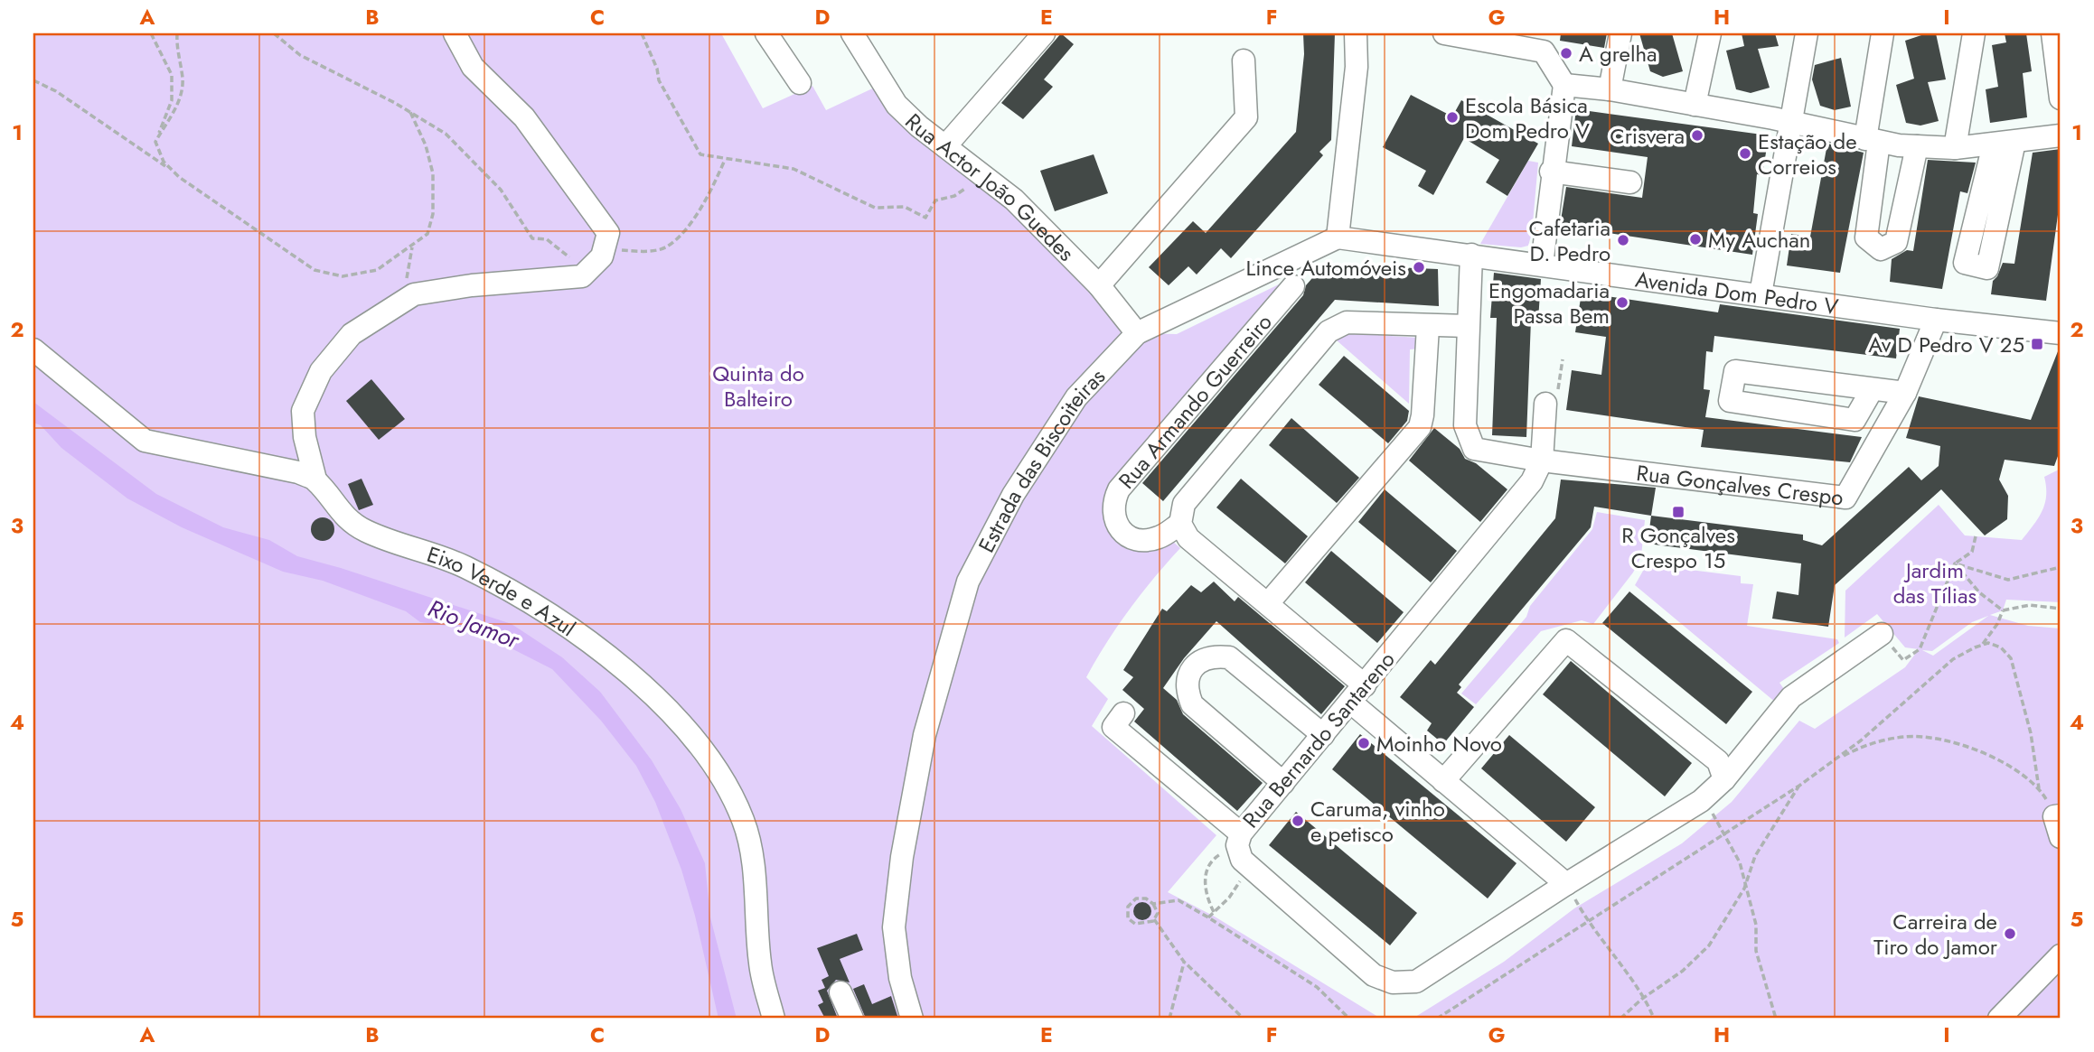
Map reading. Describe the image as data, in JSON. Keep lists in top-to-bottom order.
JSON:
{
  "streets": {
    "street": [
      "Rua Actor João Guedes",
      "Avenida Dom Pedro V",
      "Rua Armando Guerreiro",
      "Estrada das Biscoiteiras",
      "Rua Gonçalves Crespo",
      "Eixo Verde e Azul",
      "Rua Bernardo Santareno"
    ]
  },
  "crossings": [
    ["Rua Actor João Guedes", "Estrada das Biscoiteiras"],
    ["Avenida Dom Pedro V", "Estrada das Biscoiteiras"],
    ["Avenida Dom Pedro V", "Rua Gonçalves Crespo"],
    ["Rua Gonçalves Crespo", "Rua Bernardo Santareno"]
  ],
  "water": ["Rio Jamor"],
  "parks": ["Quinta do Balteiro", "Jardim das Tílias"],
  "places": {
    "other": [
      "A grelha",
      "Escola Básica Dom Pedro V",
      "Crisvera",
      "Estação de Correios",
      "My Auchan",
      "Cafetaria D. Pedro",
      "Lince Automóveis",
      "Engomadaria Passa Bem",
      "Moinho Novo",
      "Caruma, vinho e petisco",
      "Carreira de Tiro do Jamor"
    ],
    "transit": ["Av D Pedro V 25", "R Gonçalves Crespo 15"]
  },
  "grid": {
    "columns": [
      "A",
      "B",
      "C",
      "D",
      "E",
      "F",
      "G",
      "H",
      "I"
    ],
    "rows": [
      "1",
      "2",
      "3",
      "4",
      "5"
    ]
  }
}
